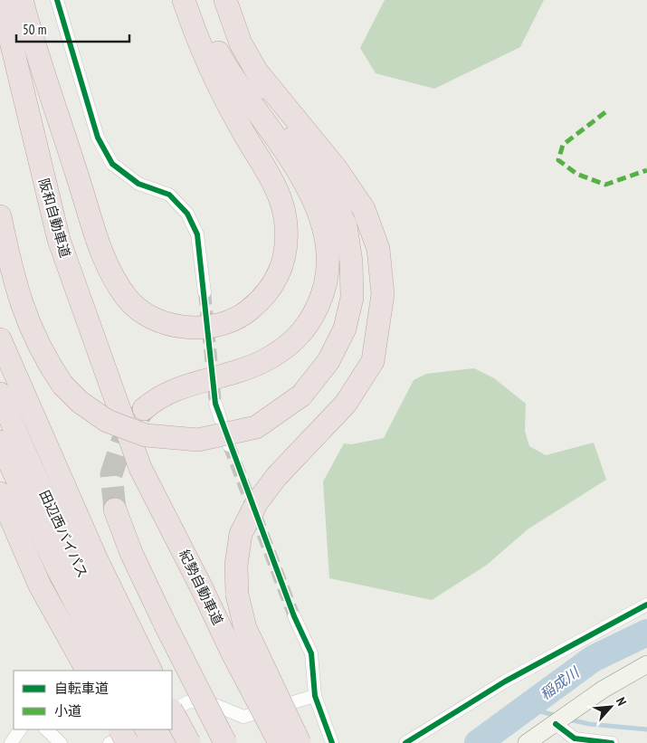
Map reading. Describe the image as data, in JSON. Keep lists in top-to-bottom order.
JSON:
{
  "streets": {
    "highway": ["阪和自動車道", "田辺西バイパス", "紀勢自動車道"]
  },
  "crossings": [
    ["阪和自動車道", "紀勢自動車道"]
  ],
  "water": ["稲成川"],
  "legend": ["自転車道", "小道"],
  "scale_bar": "50 m",
  "north": "top right"
}
